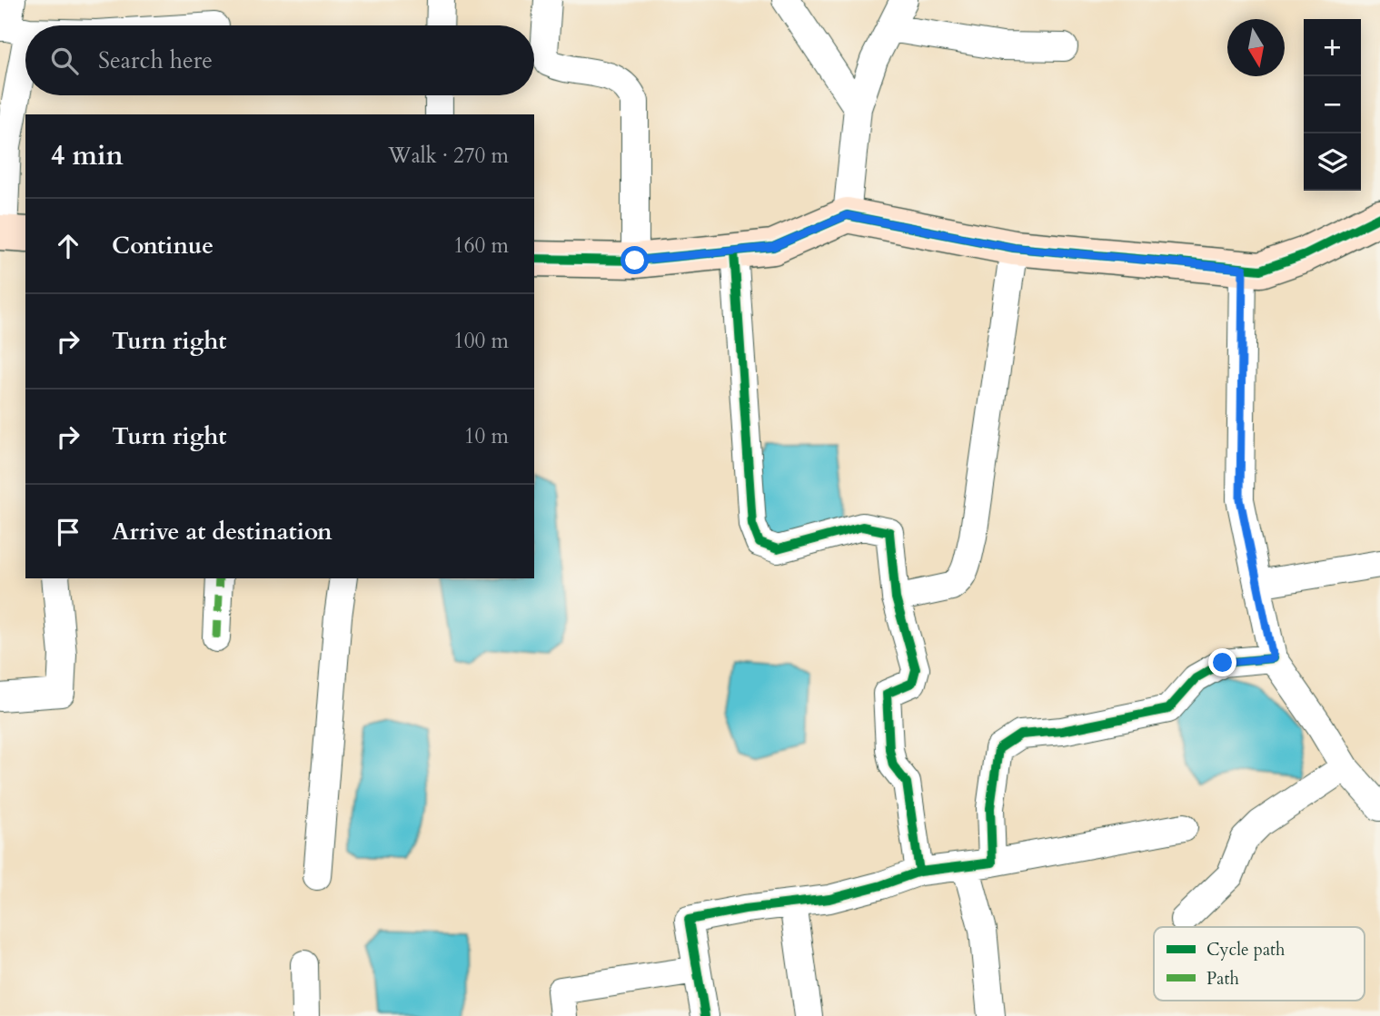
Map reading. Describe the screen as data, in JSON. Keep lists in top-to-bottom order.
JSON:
{
  "legend": ["Cycle path", "Path"],
  "north": "bottom",
  "page": {
    "map_buttons": ["+", "−"],
    "search": "Search here",
    "heading": ["4 min", "Walk · 270 m"],
    "list": [
      ["Continue", "160 m"],
      ["Turn right", "100 m"],
      ["Turn right", "10 m"],
      "Arrive at destination"
    ]
  }
}
